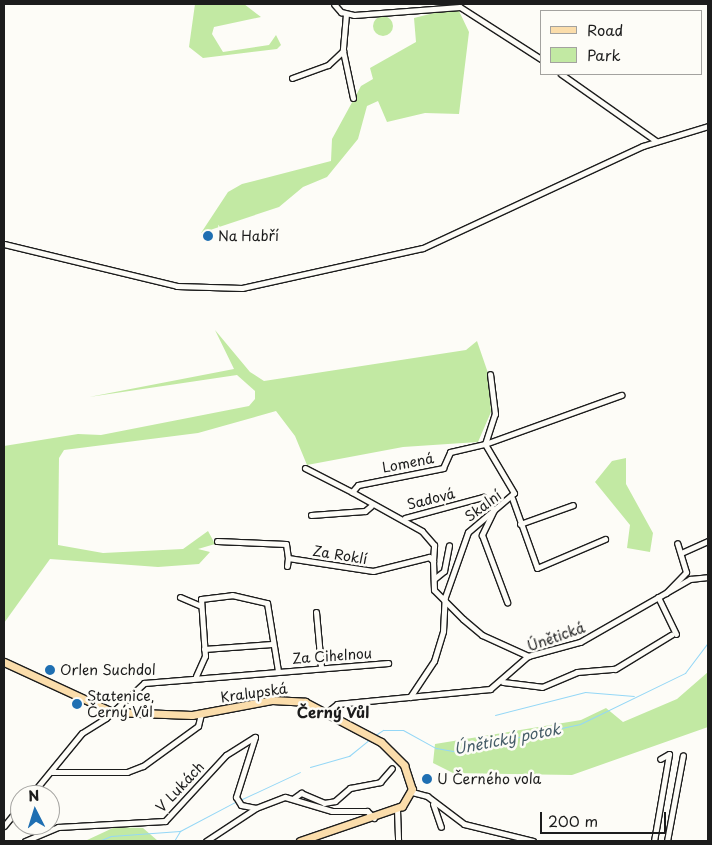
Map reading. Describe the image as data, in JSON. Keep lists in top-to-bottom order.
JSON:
{
  "streets": {
    "main road": ["Kralupská"],
    "street": [
      "Lomená",
      "Sadová",
      "Skalní",
      "Za Roklí",
      "Únětická",
      "Za Cihelnou",
      "V Lukách"
    ]
  },
  "crossings": [
    ["Lomená", "Skalní"],
    ["Sadová", "Skalní"],
    ["Skalní", "Únětická"],
    ["Únětická", "Kralupská"],
    ["Za Cihelnou", "Kralupská"]
  ],
  "districts": ["Černý Vůl"],
  "water": ["Únětický potok"],
  "places": [
    "Na Habří",
    "Orlen Suchdol",
    "Statenice, Černý Vůl",
    "U Černého vola"
  ],
  "legend": ["Road", "Park"],
  "scale_bar": "200 m",
  "north": "top"
}
